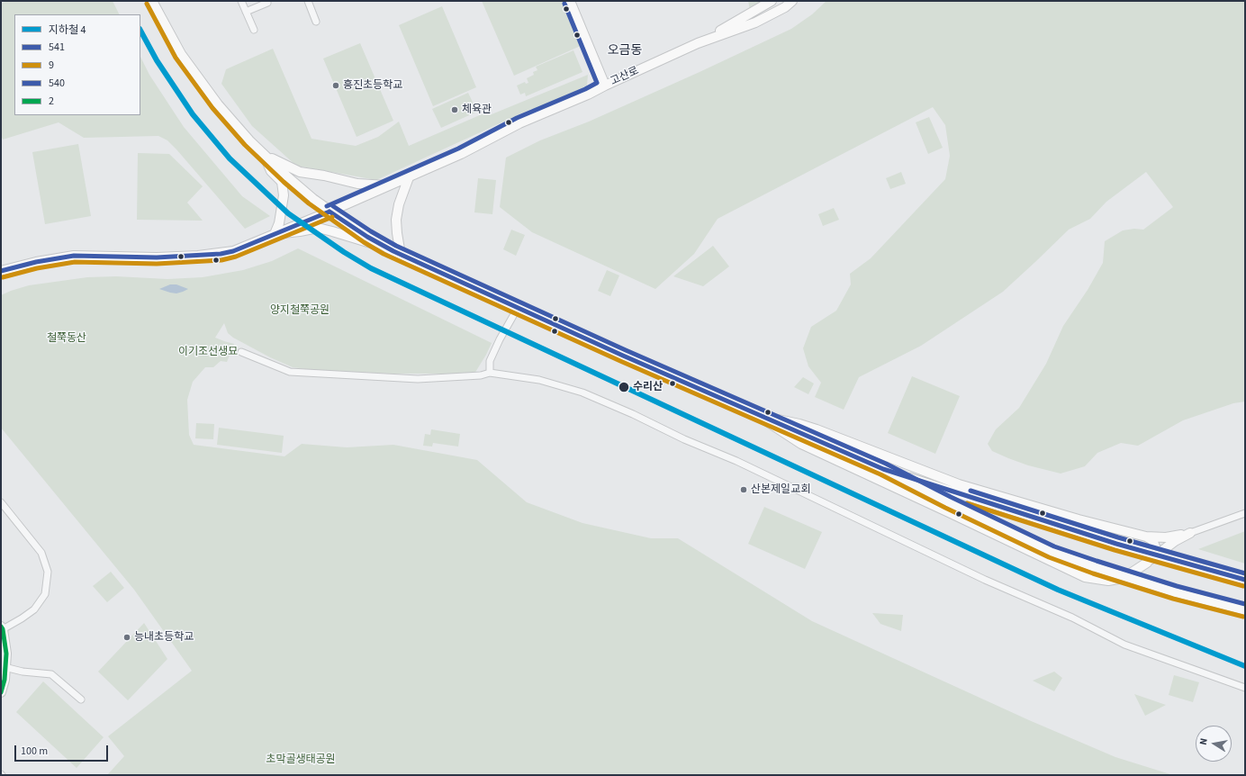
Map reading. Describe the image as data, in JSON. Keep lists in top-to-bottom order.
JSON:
{
  "streets": {
    "street": ["고산로"]
  },
  "districts": ["오금동"],
  "parks": [
    "양지철쭉공원",
    "철쭉동산",
    "이기조선생묘",
    "초막골생태공원"
  ],
  "places": [
    "흥진초등학교",
    "체육관",
    "수리산",
    "산본제일교회",
    "능내초등학교"
  ],
  "lines": [
    "transit line 9",
    "transit line 540",
    "metro line 4",
    "transit line 541",
    "transit line 2"
  ],
  "legend": [
    "지하철 4",
    "541",
    "9",
    "540",
    "2"
  ],
  "scale_bar": "100 m",
  "north": "left"
}
